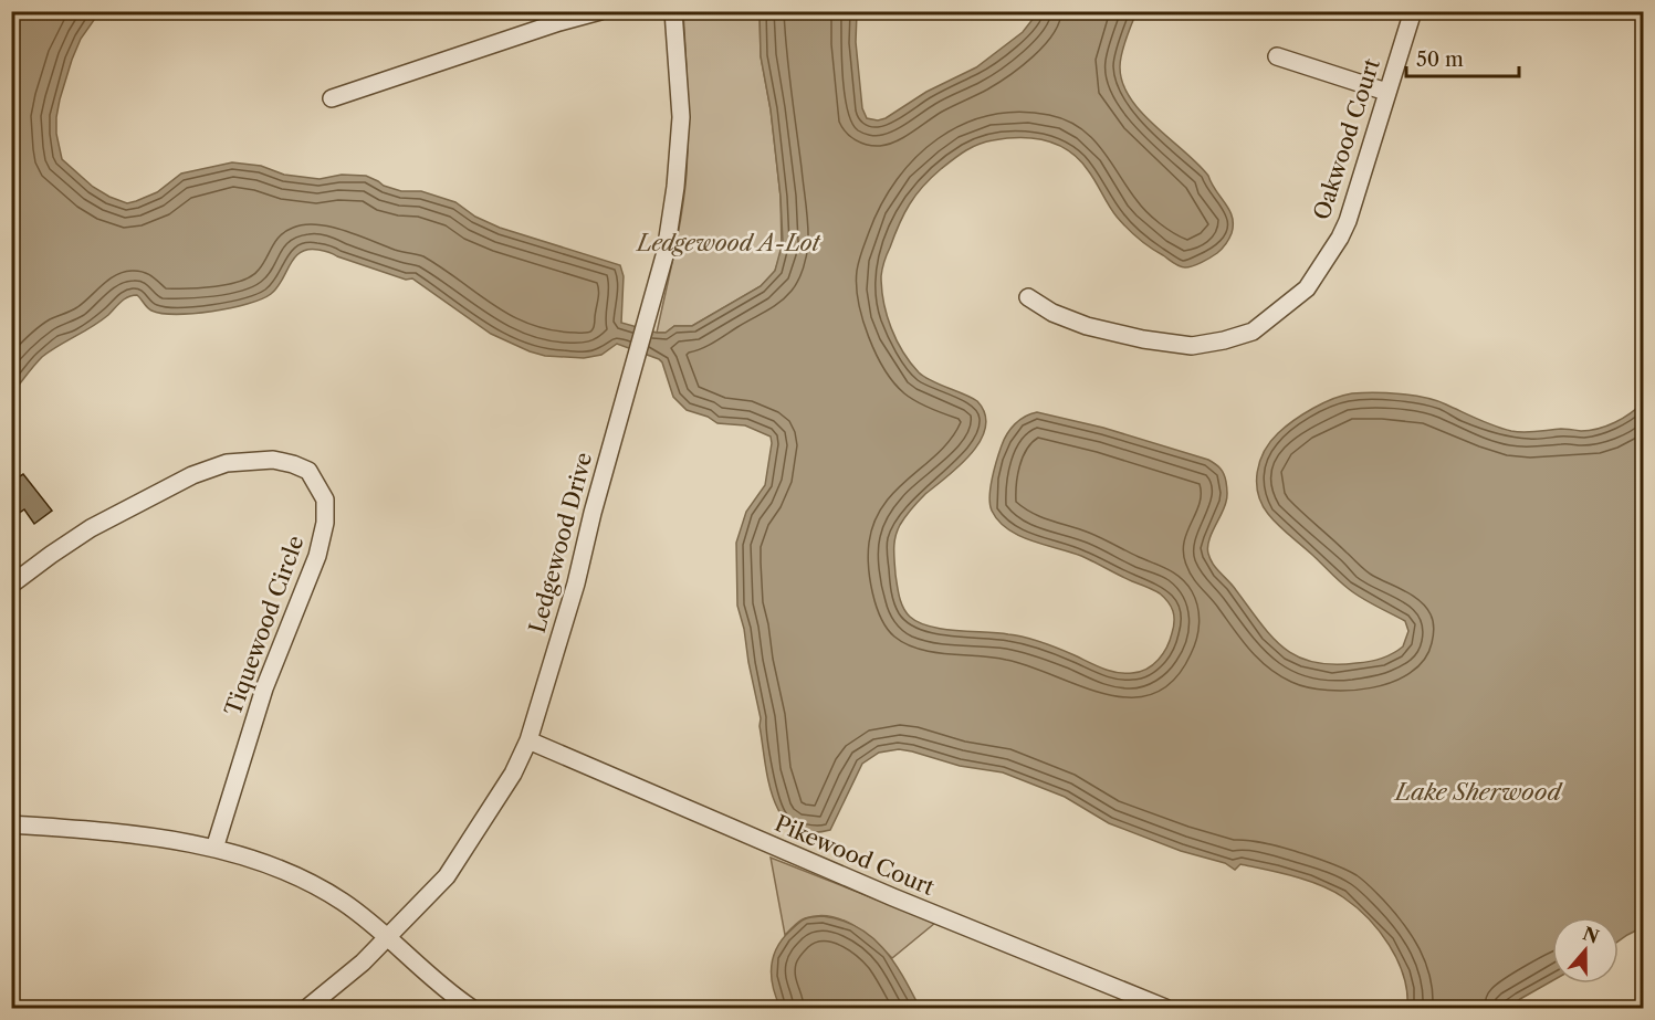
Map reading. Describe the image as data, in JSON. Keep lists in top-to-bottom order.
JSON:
{
  "streets": {
    "street": [
      "Oakwood Court",
      "Ledgewood Drive",
      "Tiquewood Circle",
      "Pikewood Court"
    ]
  },
  "crossings": [
    ["Ledgewood Drive", "Pikewood Court"]
  ],
  "water": ["Lake Sherwood"],
  "parks": ["Ledgewood A-Lot"],
  "scale_bar": "50 m",
  "north": "top"
}
